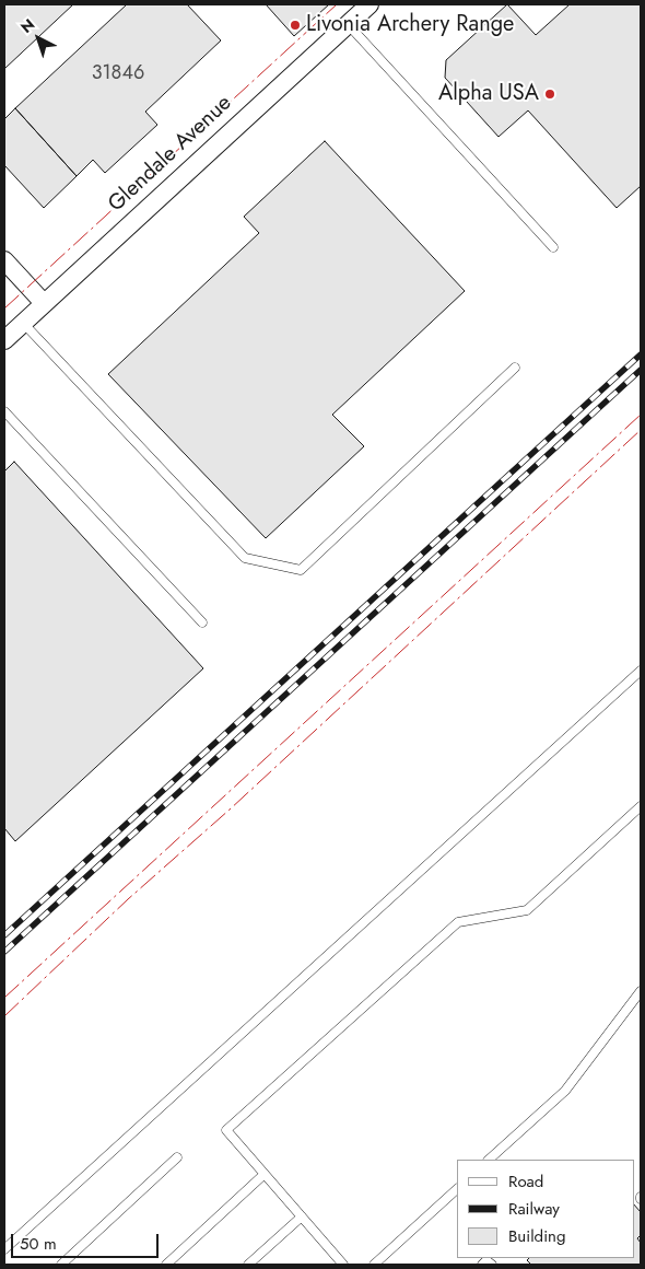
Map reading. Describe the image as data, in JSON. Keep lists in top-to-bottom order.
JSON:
{
  "streets": {
    "street": ["Glendale Avenue"]
  },
  "places": ["Livonia Archery Range", "Alpha USA"],
  "house_numbers": ["31846"],
  "legend": ["Road", "Railway", "Building"],
  "scale_bar": "50 m",
  "north": "top left"
}
